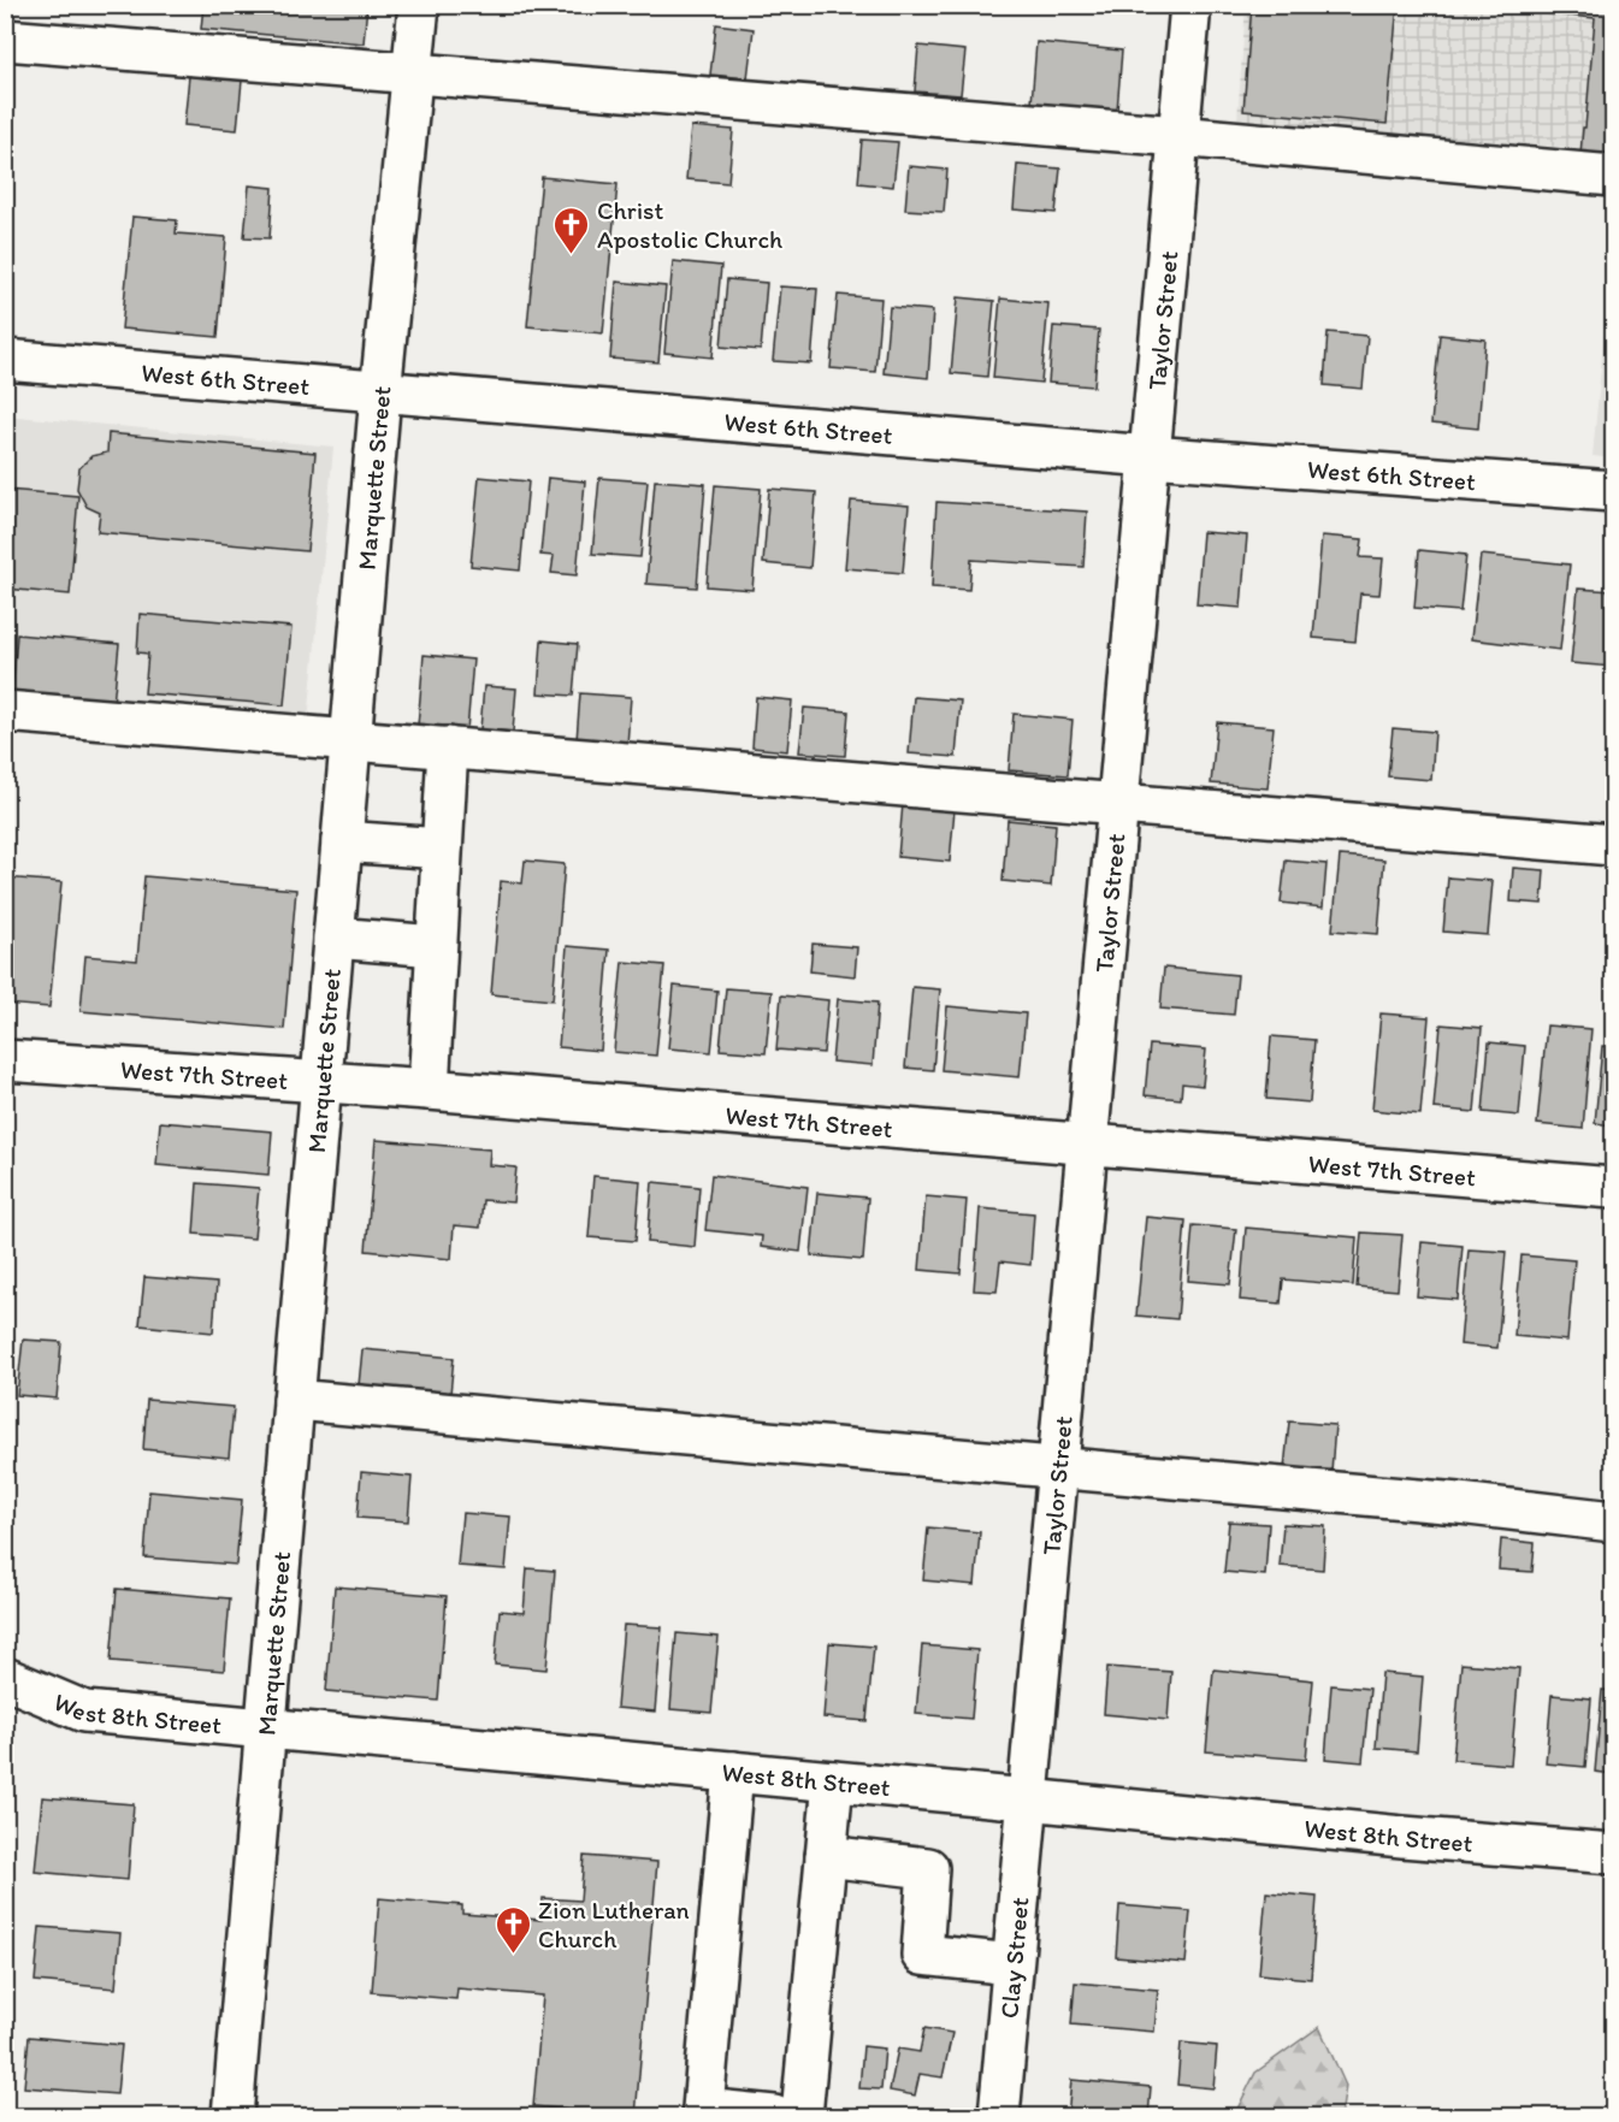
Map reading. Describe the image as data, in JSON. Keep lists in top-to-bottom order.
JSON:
{
  "streets": {
    "street": [
      "Taylor Street",
      "West 6th Street",
      "Marquette Street",
      "West 7th Street",
      "West 8th Street",
      "Clay Street"
    ]
  },
  "crossings": [
    ["Taylor Street", "West 6th Street"],
    ["Taylor Street", "West 7th Street"],
    ["Taylor Street", "West 8th Street"],
    ["Taylor Street", "Clay Street"],
    ["West 6th Street", "Marquette Street"],
    ["Marquette Street", "West 7th Street"],
    ["Marquette Street", "West 8th Street"],
    ["West 8th Street", "Clay Street"]
  ],
  "places": {
    "church": ["Christ Apostolic Church", "Zion Lutheran Church"]
  }
}
